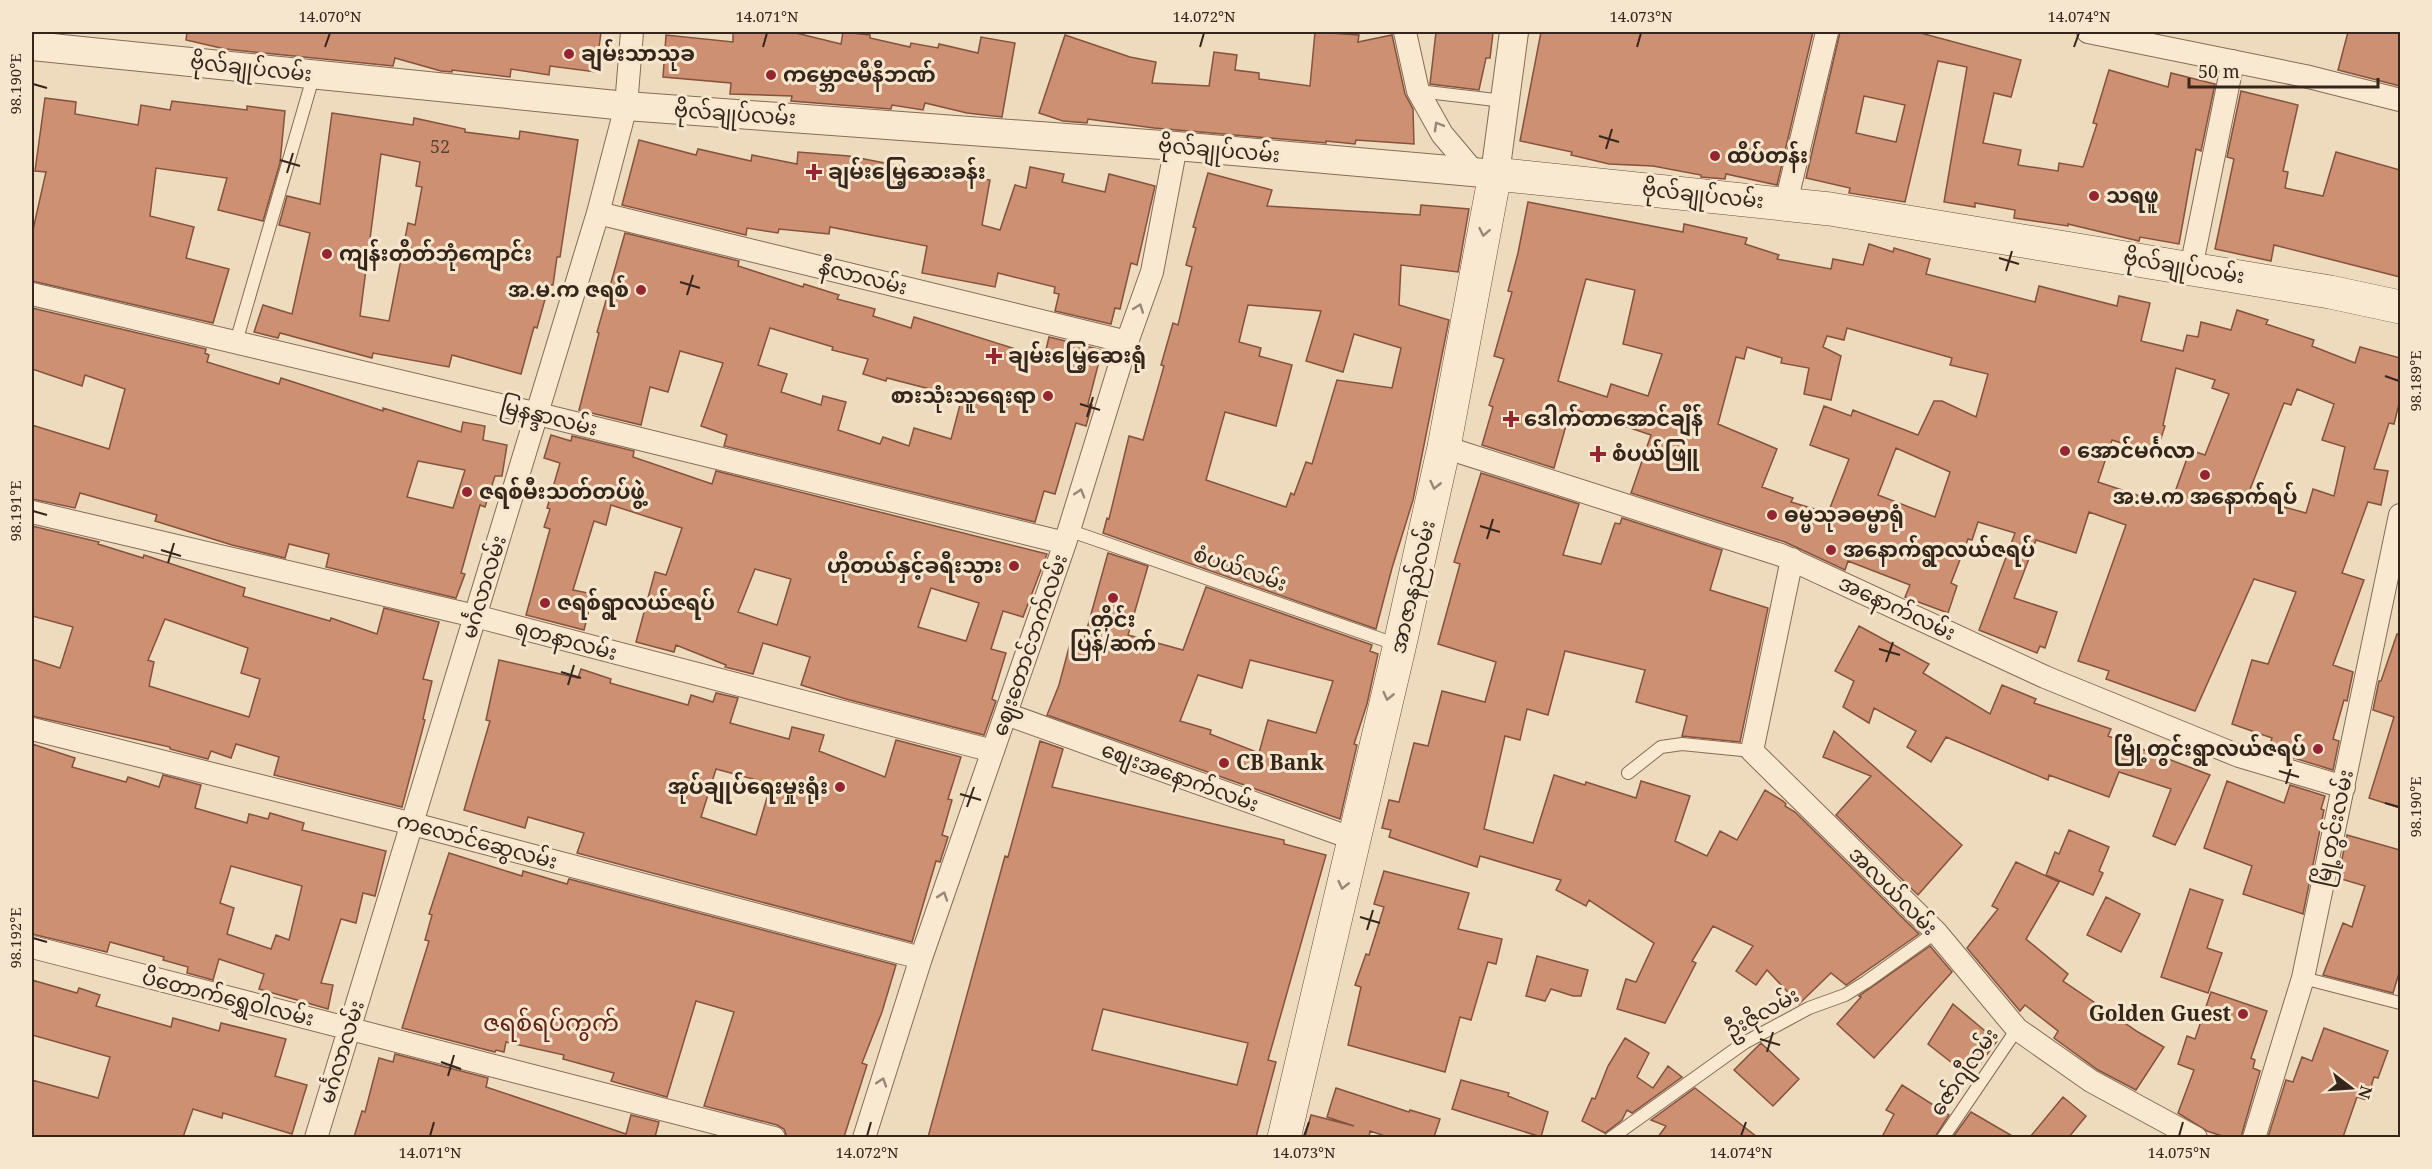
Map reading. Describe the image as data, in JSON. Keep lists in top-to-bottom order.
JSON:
{
  "streets": {
    "main road": ["ဗိုလ်ချုပ်လမ်း", "အာဇာနည်လမ်း"],
    "street": [
      "နီလာလမ်း",
      "မြနန္ဒာလမ်း",
      "မင်္ဂလာလမ်း",
      "အနောက်လမ်း",
      "ရတနာလမ်း",
      "ဈေးတောင်ဘက်လမ်း",
      "စျေးအနောက်လမ်း",
      "မြို့တွင်းလမ်း",
      "ကလောင်ဆွေလမ်း",
      "အလယ်လမ်း",
      "ပိတောက်ရွှေဝါလမ်း"
    ],
    "lane": ["စံပယ်လမ်း", "ဦးဇိုလမ်း", "ဇော်ဂျီလမ်း"]
  },
  "crossings": [
    ["ဗိုလ်ချုပ်လမ်း", "မင်္ဂလာလမ်း"],
    ["ဗိုလ်ချုပ်လမ်း", "အာဇာနည်လမ်း"],
    ["ဗိုလ်ချုပ်လမ်း", "ဈေးတောင်ဘက်လမ်း"],
    ["နီလာလမ်း", "မင်္ဂလာလမ်း"],
    ["နီလာလမ်း", "ဈေးတောင်ဘက်လမ်း"],
    ["မြနန္ဒာလမ်း", "စံပယ်လမ်း"],
    ["မြနန္ဒာလမ်း", "မင်္ဂလာလမ်း"],
    ["မြနန္ဒာလမ်း", "ဈေးတောင်ဘက်လမ်း"],
    ["စံပယ်လမ်း", "အာဇာနည်လမ်း"],
    ["စံပယ်လမ်း", "ဈေးတောင်ဘက်လမ်း"],
    ["မင်္ဂလာလမ်း", "ရတနာလမ်း"],
    ["မင်္ဂလာလမ်း", "ကလောင်ဆွေလမ်း"],
    ["မင်္ဂလာလမ်း", "ပိတောက်ရွှေဝါလမ်း"],
    ["အာဇာနည်လမ်း", "အနောက်လမ်း"],
    ["အာဇာနည်လမ်း", "စျေးအနောက်လမ်း"],
    ["အနောက်လမ်း", "မြို့တွင်းလမ်း"],
    ["ရတနာလမ်း", "ဈေးတောင်ဘက်လမ်း"],
    ["ဈေးတောင်ဘက်လမ်း", "စျေးအနောက်လမ်း"],
    ["ဈေးတောင်ဘက်လမ်း", "ကလောင်ဆွေလမ်း"],
    ["အလယ်လမ်း", "ဦးဇိုလမ်း"],
    ["အလယ်လမ်း", "ဇော်ဂျီလမ်း"]
  ],
  "one_way": ["အာဇာနည်လမ်း", "ဈေးတောင်ဘက်လမ်း"],
  "districts": ["ဇရစ်ရပ်ကွက်"],
  "places": {
    "other": [
      "ချမ်းသာသုခ",
      "ကမ္ဘောဇမီနီဘဏ်",
      "ထိပ်တန်း",
      "သရဖူ",
      "ကျန်းတိတ်ဘုံကျောင်း",
      "အ.မ.က ဇရစ်",
      "စားသုံးသူရေးရာ",
      "အောင်မင်္ဂလာ",
      "အ.မ.က အနောက်ရပ်",
      "ဇရစ်မီးသတ်တပ်ဖွဲ့",
      "ဓမ္မသုခဓမ္မာရုံ",
      "အနောက်ရွာလယ်ဇရပ်",
      "ဟိုတယ်နှင့်ခရီးသွား",
      "တိုင်း ပြန်/ဆက်",
      "ဇရစ်ရွာလယ်ဇရပ်",
      "မြို့တွင်းရွာလယ်ဇရပ်",
      "CB Bank",
      "အုပ်ချုပ်ရေးမှုးရုံး",
      "Golden Guest"
    ],
    "health": [
      "ချမ်းမြေ့ဆေးခန်း",
      "ချမ်းမြေ့ဆေးရုံ",
      "ဒေါက်တာအောင်ချိန်",
      "စံပယ်ဖြူ"
    ]
  },
  "house_numbers": ["52"],
  "scale_bar": "50 m",
  "north": "right",
  "coordinates": [
    "14.070°N",
    "14.071°N",
    "14.072°N",
    "14.073°N",
    "14.074°N",
    "98.190°E",
    "98.189°E",
    "98.191°E",
    "98.192°E",
    "14.075°N"
  ]
}
